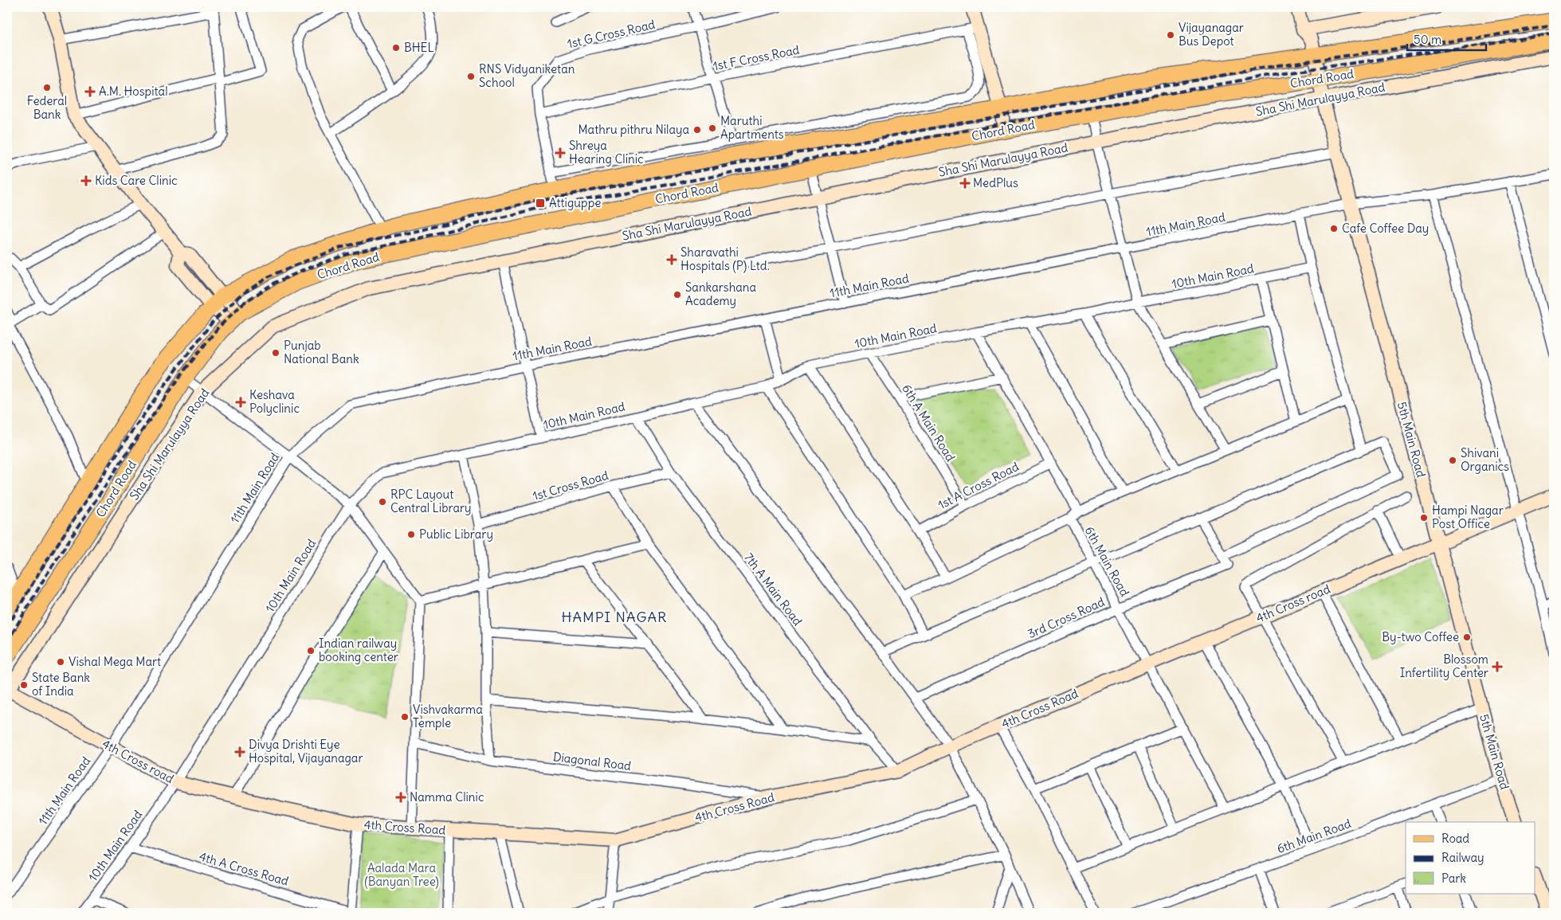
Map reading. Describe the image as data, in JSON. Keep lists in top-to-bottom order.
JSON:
{
  "streets": {
    "main road": [
      "Chord Road",
      "Sha Shi Marulayya Road",
      "5th Main Road",
      "4th Cross road",
      "4th Cross Road"
    ],
    "street": [
      "1st G Cross Road",
      "1st F Cross Road",
      "11th Main Road",
      "10th Main Road",
      "6th A Main Road",
      "1st Cross Road",
      "1st A Cross Road",
      "6th Main Road",
      "7th A Main Road",
      "3rd Cross Road",
      "Diagonal Road",
      "4th A Cross Road"
    ]
  },
  "crossings": [
    ["1st G Cross Road", "1st F Cross Road"],
    ["1st G Cross Road", "Chord Road"],
    ["Chord Road", "5th Main Road"],
    ["Sha Shi Marulayya Road", "5th Main Road"],
    ["Sha Shi Marulayya Road", "4th Cross road"],
    ["11th Main Road", "5th Main Road"],
    ["11th Main Road", "4th Cross road"],
    ["10th Main Road", "6th A Main Road"],
    ["10th Main Road", "7th A Main Road"],
    ["10th Main Road", "4th Cross road"],
    ["10th Main Road", "4th A Cross Road"],
    ["6th A Main Road", "1st A Cross Road"],
    ["5th Main Road", "6th Main Road"],
    ["5th Main Road", "4th Cross road"],
    ["1st Cross Road", "7th A Main Road"],
    ["6th Main Road", "4th Cross road"],
    ["6th Main Road", "3rd Cross Road"],
    ["6th Main Road", "4th Cross Road"],
    ["7th A Main Road", "4th Cross Road"],
    ["4th Cross road", "4th Cross Road"],
    ["4th Cross Road", "Diagonal Road"]
  ],
  "districts": ["HAMPI NAGAR"],
  "parks": ["Aalada Mara (Banyan Tree)"],
  "places": {
    "other": [
      "Vijayanagar Bus Depot",
      "BHEL",
      "RNS Vidyaniketan School",
      "Federal Bank",
      "Maruthi Apartments",
      "Mathru pithru Nilaya",
      "Cafe Coffee Day",
      "Sankarshana Academy",
      "Punjab National Bank",
      "Shivani Organics",
      "RPC Layout Central Library",
      "Hampi Nagar Post Office",
      "Public Library",
      "By-two Coffee",
      "Indian railway booking center",
      "Vishal Mega Mart",
      "State Bank of India",
      "Vishvakarma Temple"
    ],
    "health": [
      "A.M. Hospital",
      "Shreya Hearing Clinic",
      "Kids Care Clinic",
      "MedPlus",
      "Sharavathi Hospitals (P) Ltd.",
      "Keshava Polyclinic",
      "Blossom Infertility Center",
      "Divya Drishti Eye Hospital, Vijayanagar",
      "Namma Clinic"
    ],
    "transit": ["Attiguppe"]
  },
  "legend": ["Road", "Railway", "Park"],
  "scale_bar": "50 m"
}
